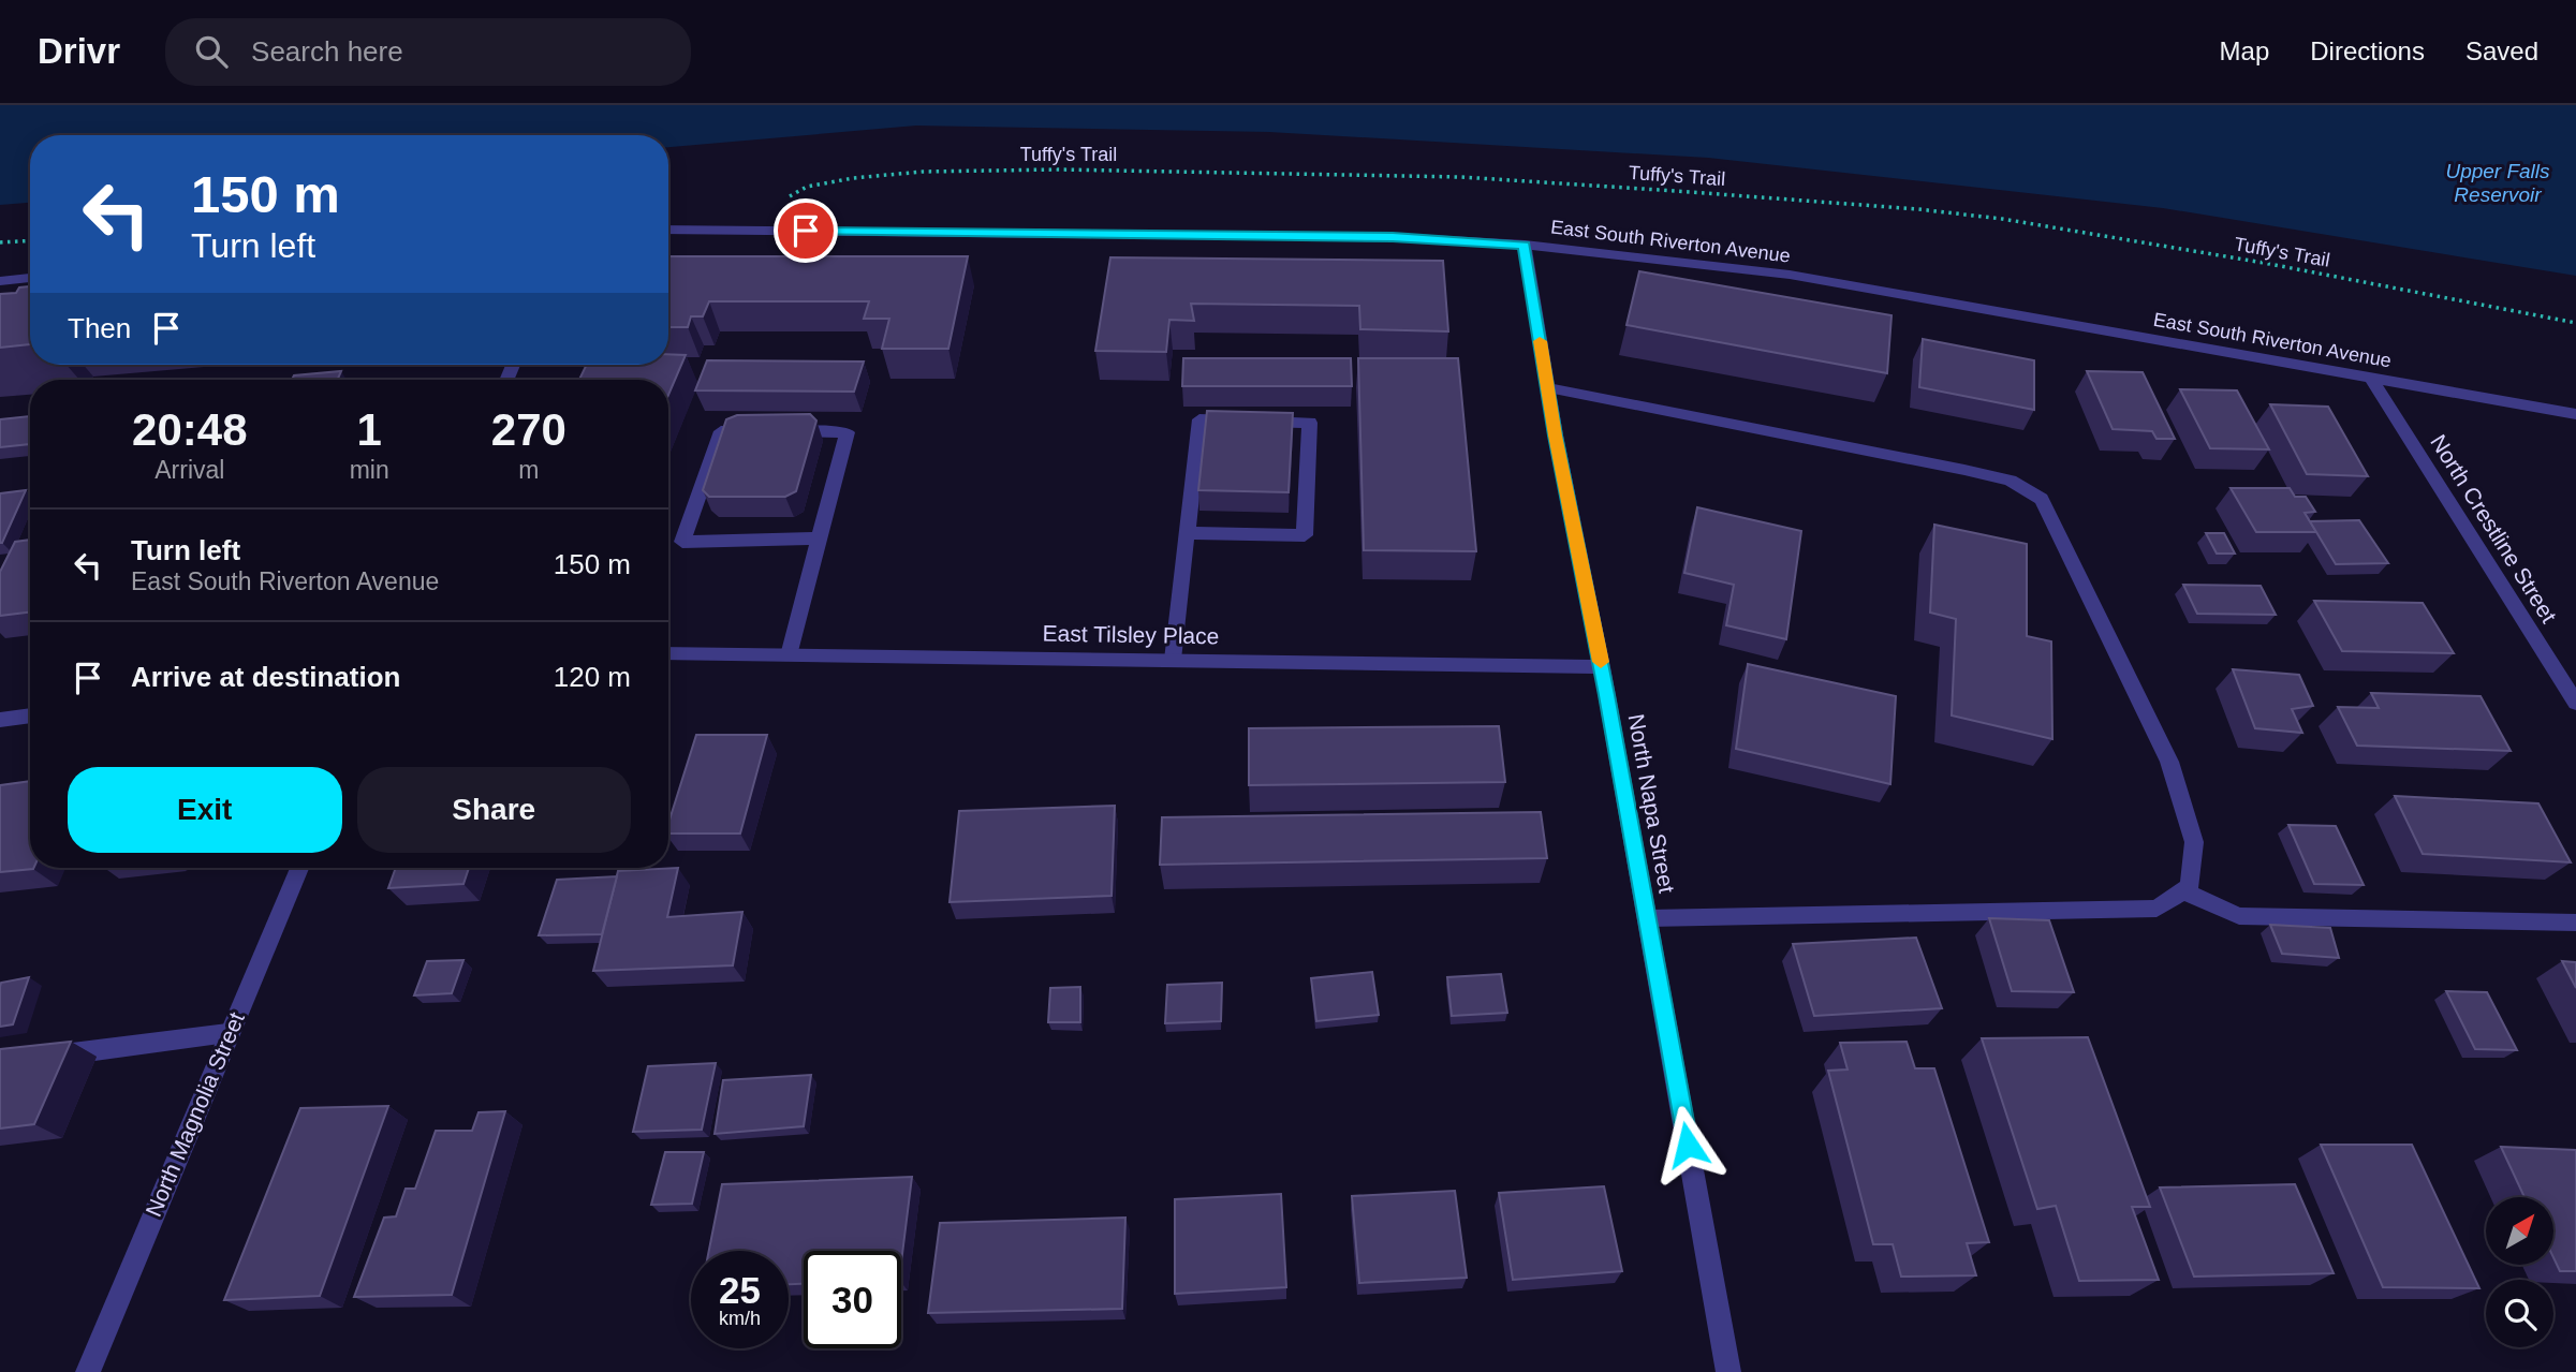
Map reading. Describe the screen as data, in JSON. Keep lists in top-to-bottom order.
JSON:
{
  "streets": {
    "street": [
      "East South Riverton Avenue",
      "North Crestline Street",
      "East Tilsley Place",
      "North Napa Street",
      "North Magnolia Street"
    ],
    "path": ["Tuffy's Trail"]
  },
  "crossings": [
    ["East South Riverton Avenue", "North Crestline Street"],
    ["East South Riverton Avenue", "North Napa Street"],
    ["East Tilsley Place", "North Napa Street"]
  ],
  "water": ["Upper Falls Reservoir"],
  "north": "top right",
  "page": {
    "header": "Drivr",
    "search": "Search here",
    "nav": ["Map", "Directions", "Saved"],
    "turn": ["150 m", "Turn left"],
    "then": "Then",
    "eta": [
      "20:48",
      "Arrival",
      "1",
      "min",
      "270",
      "m"
    ],
    "list": [
      {
        "name": "Turn left",
        "note": "East South Riverton Avenue",
        "value": "150 m"
      },
      {
        "name": "Arrive at destination",
        "value": "120 m"
      }
    ],
    "buttons": ["Exit", "Share"],
    "speed": "25 km/h",
    "limit": "30"
  }
}
